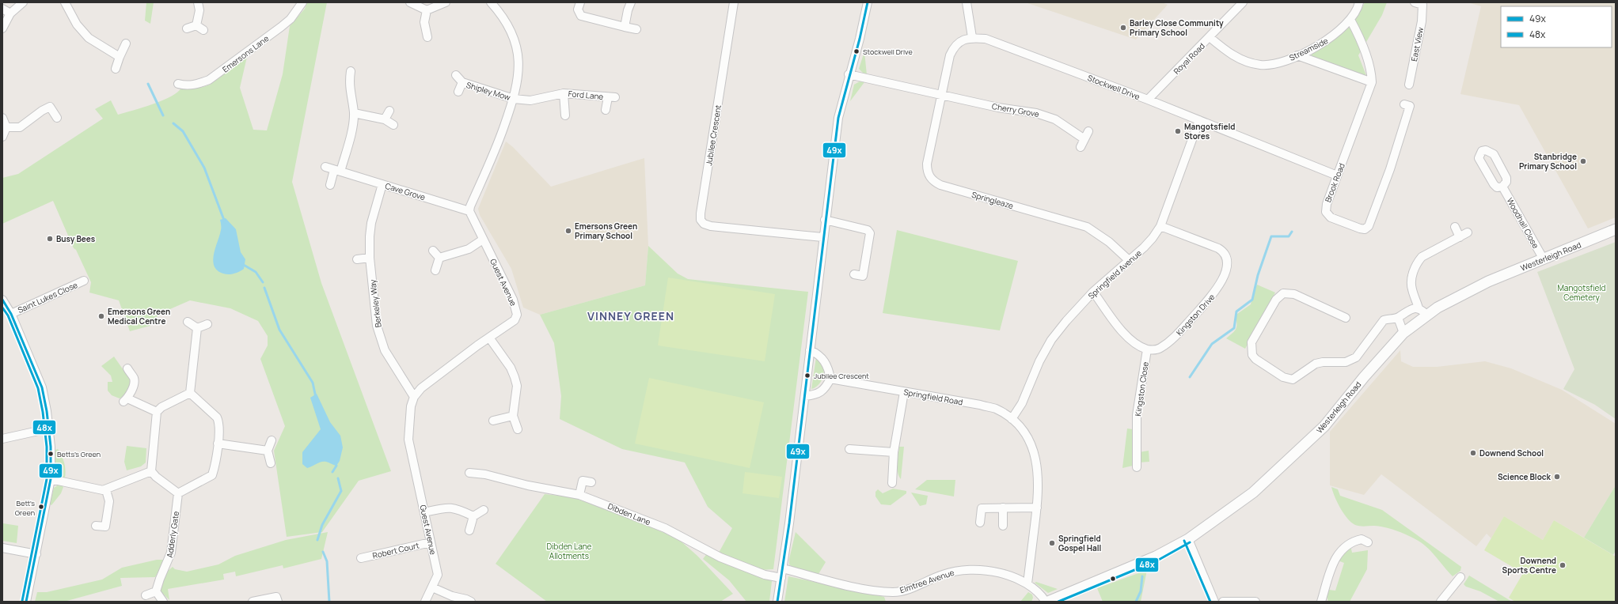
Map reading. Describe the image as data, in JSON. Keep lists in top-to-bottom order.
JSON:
{
  "streets": {
    "street": [
      "East View",
      "Streamside",
      "Emersons Lane",
      "Royal Road",
      "Stockwell Drive",
      "Shipley Mow",
      "Ford Lane",
      "Cherry Grove",
      "Jubilee Crescent",
      "Brook Road",
      "Cave Grove",
      "Springleaze",
      "Woodhall Close",
      "Westerleigh Road",
      "Springfield Avenue",
      "Guest Avenue",
      "Saint Lukes Close",
      "Berkeley Way",
      "Kingston Drive",
      "Kingston Close",
      "Springfield Road",
      "Dibden Lane",
      "Adderly Gate",
      "Robert Court",
      "Elmtree Avenue"
    ]
  },
  "crossings": [
    ["Streamside", "Royal Road"],
    ["Streamside", "Brook Road"],
    ["Royal Road", "Stockwell Drive"],
    ["Stockwell Drive", "Brook Road"],
    ["Stockwell Drive", "Springfield Avenue"],
    ["Shipley Mow", "Ford Lane"],
    ["Cherry Grove", "Springleaze"],
    ["Cave Grove", "Guest Avenue"],
    ["Cave Grove", "Berkeley Way"],
    ["Springleaze", "Springfield Avenue"],
    ["Woodhall Close", "Westerleigh Road"],
    ["Westerleigh Road", "Elmtree Avenue"],
    ["Springfield Avenue", "Kingston Drive"],
    ["Springfield Avenue", "Springfield Road"],
    ["Guest Avenue", "Berkeley Way"],
    ["Guest Avenue", "Robert Court"],
    ["Kingston Drive", "Kingston Close"],
    ["Springfield Road", "Elmtree Avenue"]
  ],
  "districts": ["VINNEY GREEN"],
  "parks": ["Mangotsfield Cemetery", "Dibden Lane Allotments"],
  "places": [
    "Barley Close Community Primary School",
    "Stockwell Drive",
    "Mangotsfield Stores",
    "Stanbridge Primary School",
    "Emersons Green Primary School",
    "Busy Bees",
    "Emersons Green Medical Centre",
    "Jubilee Crescent",
    "Downend School",
    "Betts's Green",
    "Science Block",
    "Bett's Green",
    "Springfield Gospel Hall",
    "Downend Sports Centre"
  ],
  "lines": ["transit line 49x", "transit line 48x"],
  "legend": ["49x", "48x"]
}
